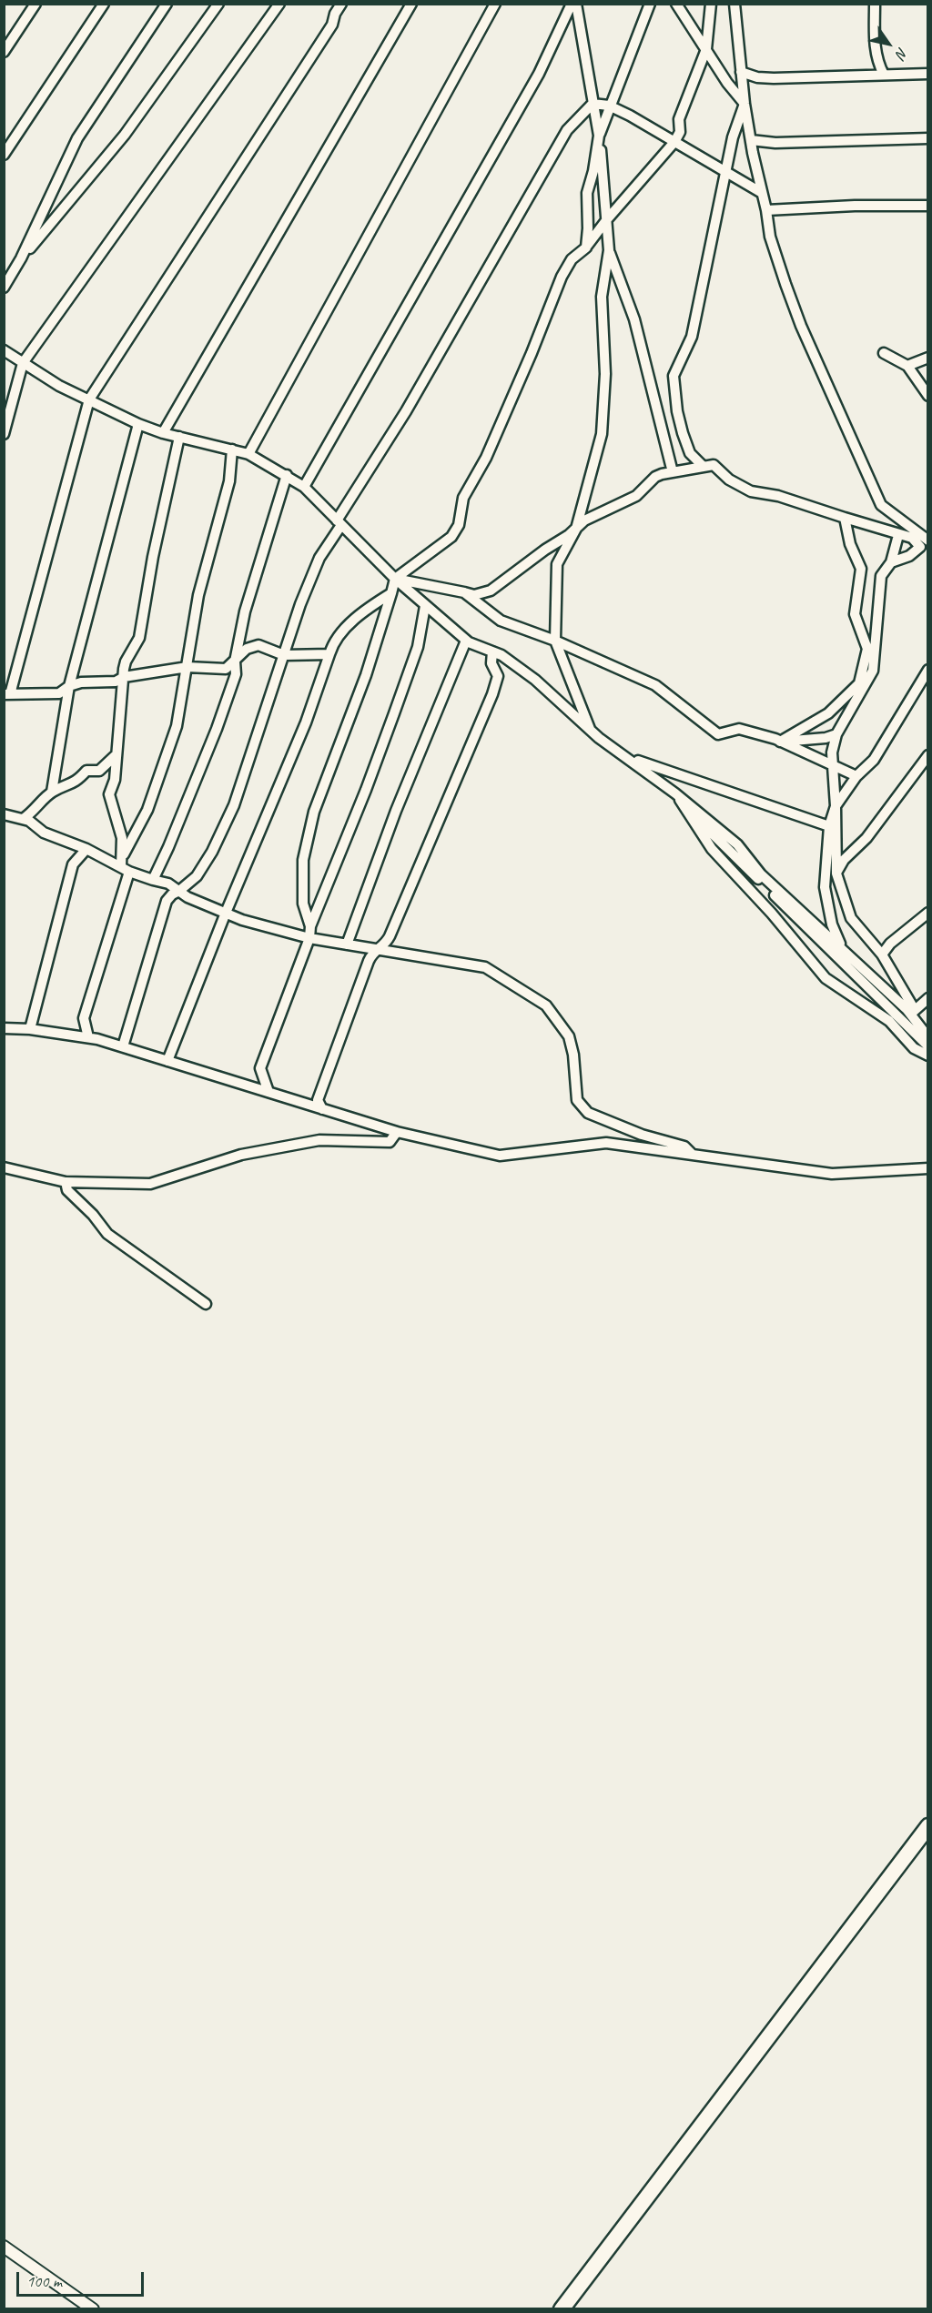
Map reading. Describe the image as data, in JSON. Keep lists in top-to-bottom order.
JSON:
{
  "scale_bar": "100 m",
  "north": "bottom right"
}
